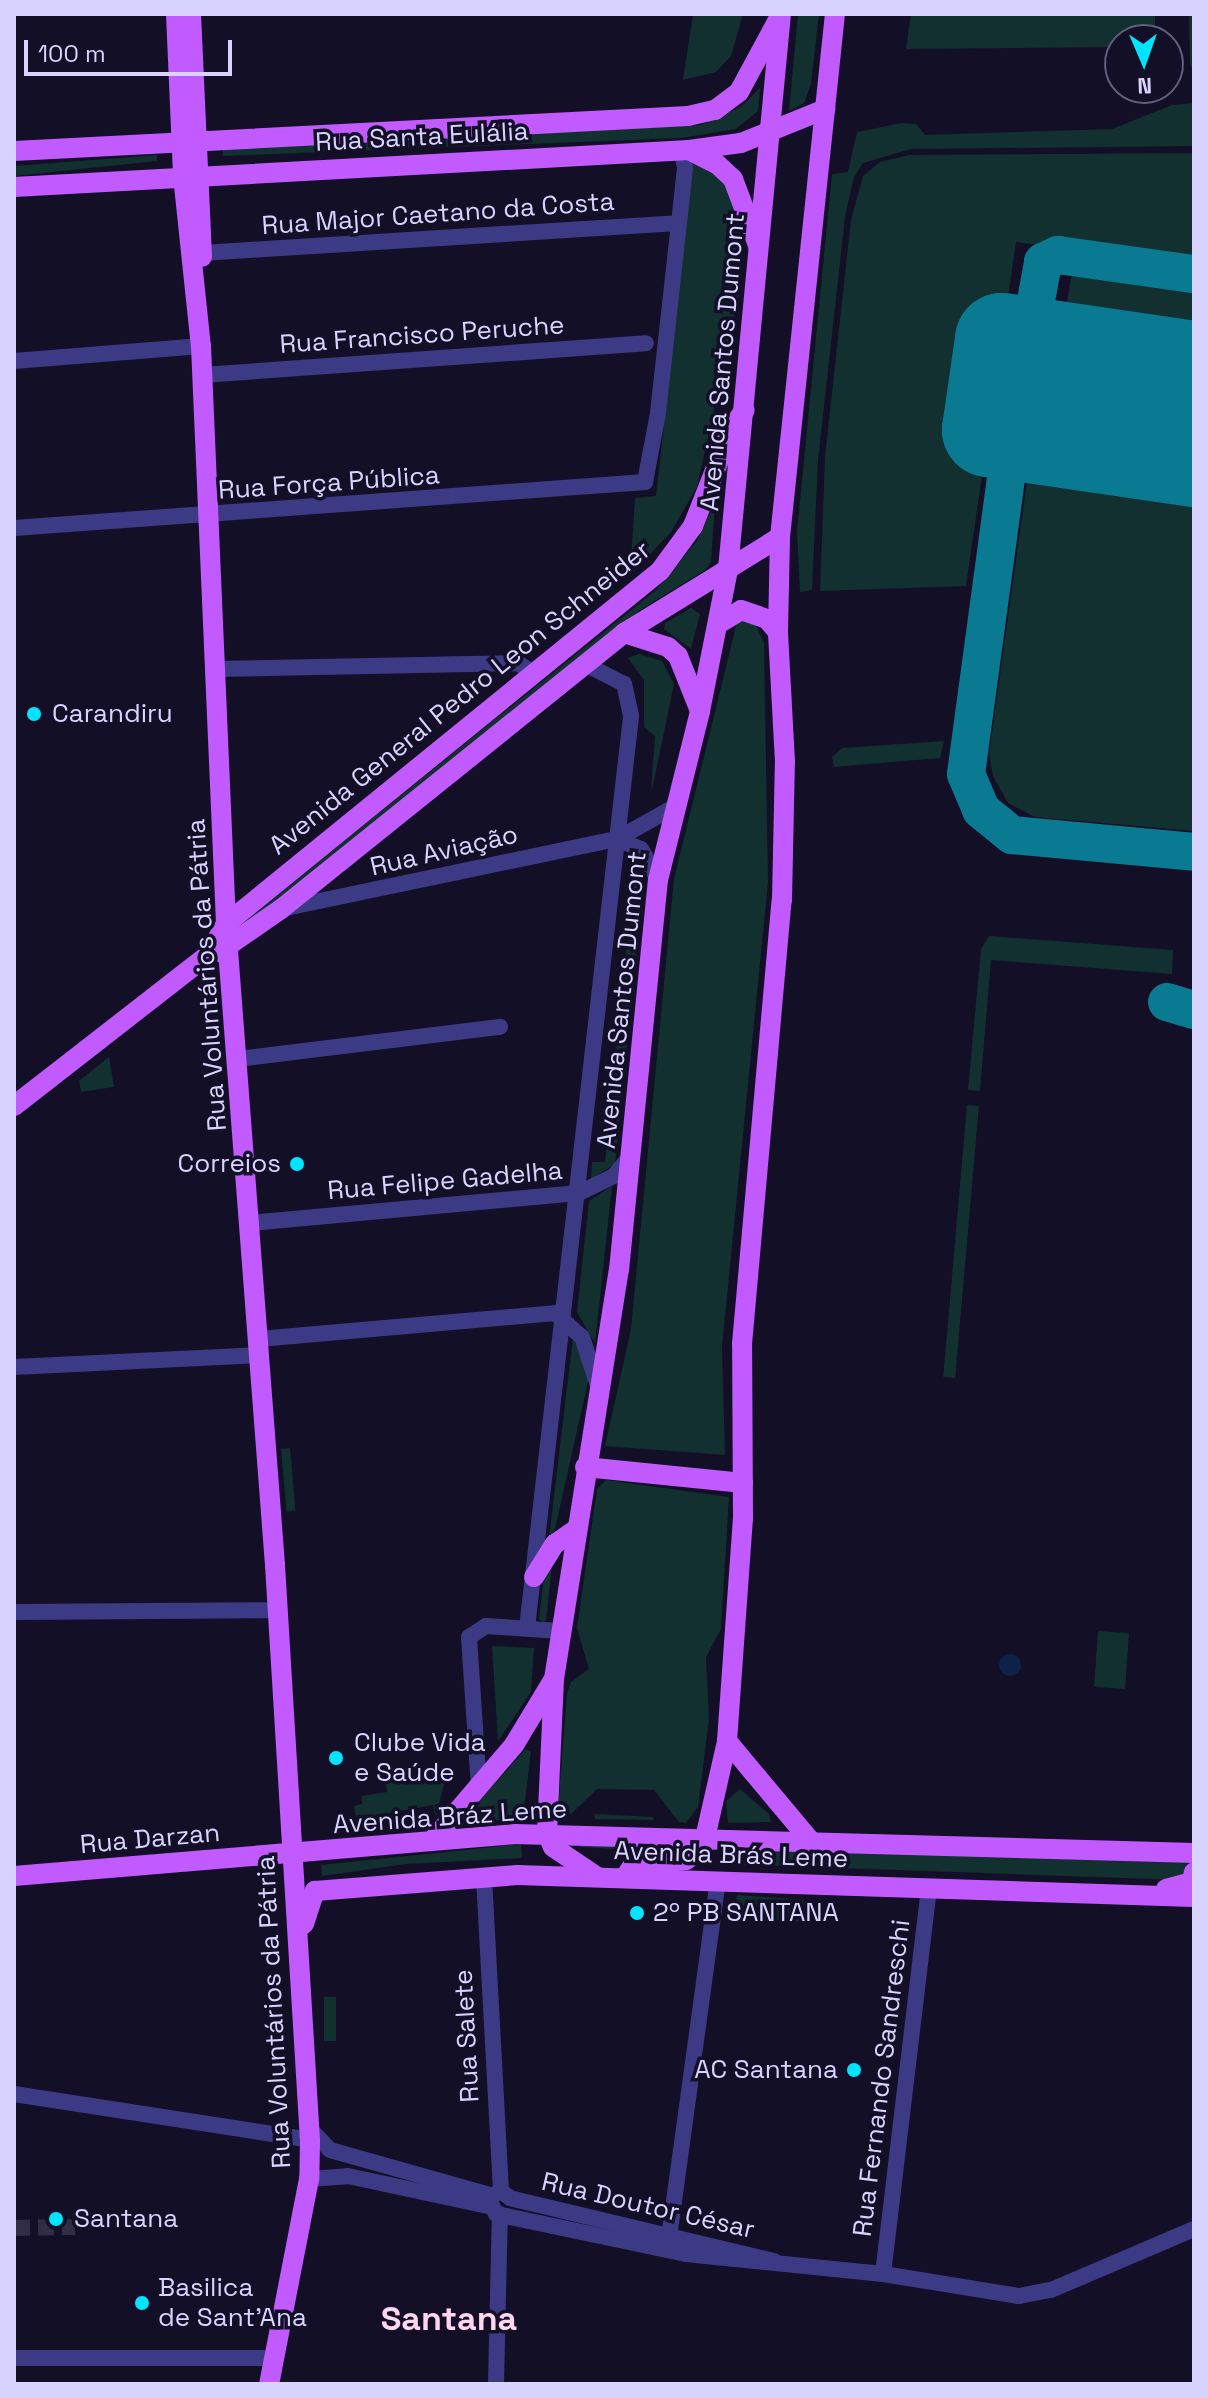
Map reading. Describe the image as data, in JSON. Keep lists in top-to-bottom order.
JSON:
{
  "streets": {
    "main road": [
      "Rua Santa Eulália",
      "Avenida Santos Dumont",
      "Avenida General Pedro Leon Schneider",
      "Rua Voluntários da Pátria",
      "Avenida Bráz Leme",
      "Rua Darzan",
      "Avenida Brás Leme"
    ],
    "street": [
      "Rua Major Caetano da Costa",
      "Rua Francisco Peruche",
      "Rua Força Pública",
      "Rua Aviação",
      "Rua Felipe Gadelha",
      "Rua Salete",
      "Rua Fernando Sandreschi",
      "Rua Doutor César"
    ]
  },
  "crossings": [
    ["Rua Santa Eulália", "Avenida Santos Dumont"],
    ["Rua Santa Eulália", "Rua Voluntários da Pátria"],
    ["Rua Major Caetano da Costa", "Rua Força Pública"],
    ["Rua Major Caetano da Costa", "Rua Voluntários da Pátria"],
    ["Rua Francisco Peruche", "Rua Voluntários da Pátria"],
    ["Avenida Santos Dumont", "Avenida General Pedro Leon Schneider"],
    ["Avenida Santos Dumont", "Rua Aviação"],
    ["Avenida Santos Dumont", "Rua Felipe Gadelha"],
    ["Avenida Santos Dumont", "Avenida Bráz Leme"],
    ["Rua Força Pública", "Rua Voluntários da Pátria"],
    ["Avenida General Pedro Leon Schneider", "Rua Aviação"],
    ["Avenida General Pedro Leon Schneider", "Rua Voluntários da Pátria"],
    ["Rua Voluntários da Pátria", "Rua Felipe Gadelha"],
    ["Rua Voluntários da Pátria", "Avenida Bráz Leme"],
    ["Rua Voluntários da Pátria", "Rua Darzan"],
    ["Rua Voluntários da Pátria", "Avenida Brás Leme"],
    ["Rua Voluntários da Pátria", "Rua Doutor César"],
    ["Avenida Bráz Leme", "Rua Darzan"],
    ["Avenida Bráz Leme", "Avenida Brás Leme"],
    ["Avenida Brás Leme", "Rua Salete"],
    ["Avenida Brás Leme", "Rua Fernando Sandreschi"],
    ["Rua Salete", "Rua Doutor César"],
    ["Rua Fernando Sandreschi", "Rua Doutor César"]
  ],
  "districts": ["Santana"],
  "places": [
    "Carandiru",
    "Correios",
    "Clube Vida e Saúde",
    "2º PB SANTANA",
    "AC Santana",
    "Santana",
    "Basilica de Sant'Ana"
  ],
  "scale_bar": "100 m",
  "north": "bottom"
}
